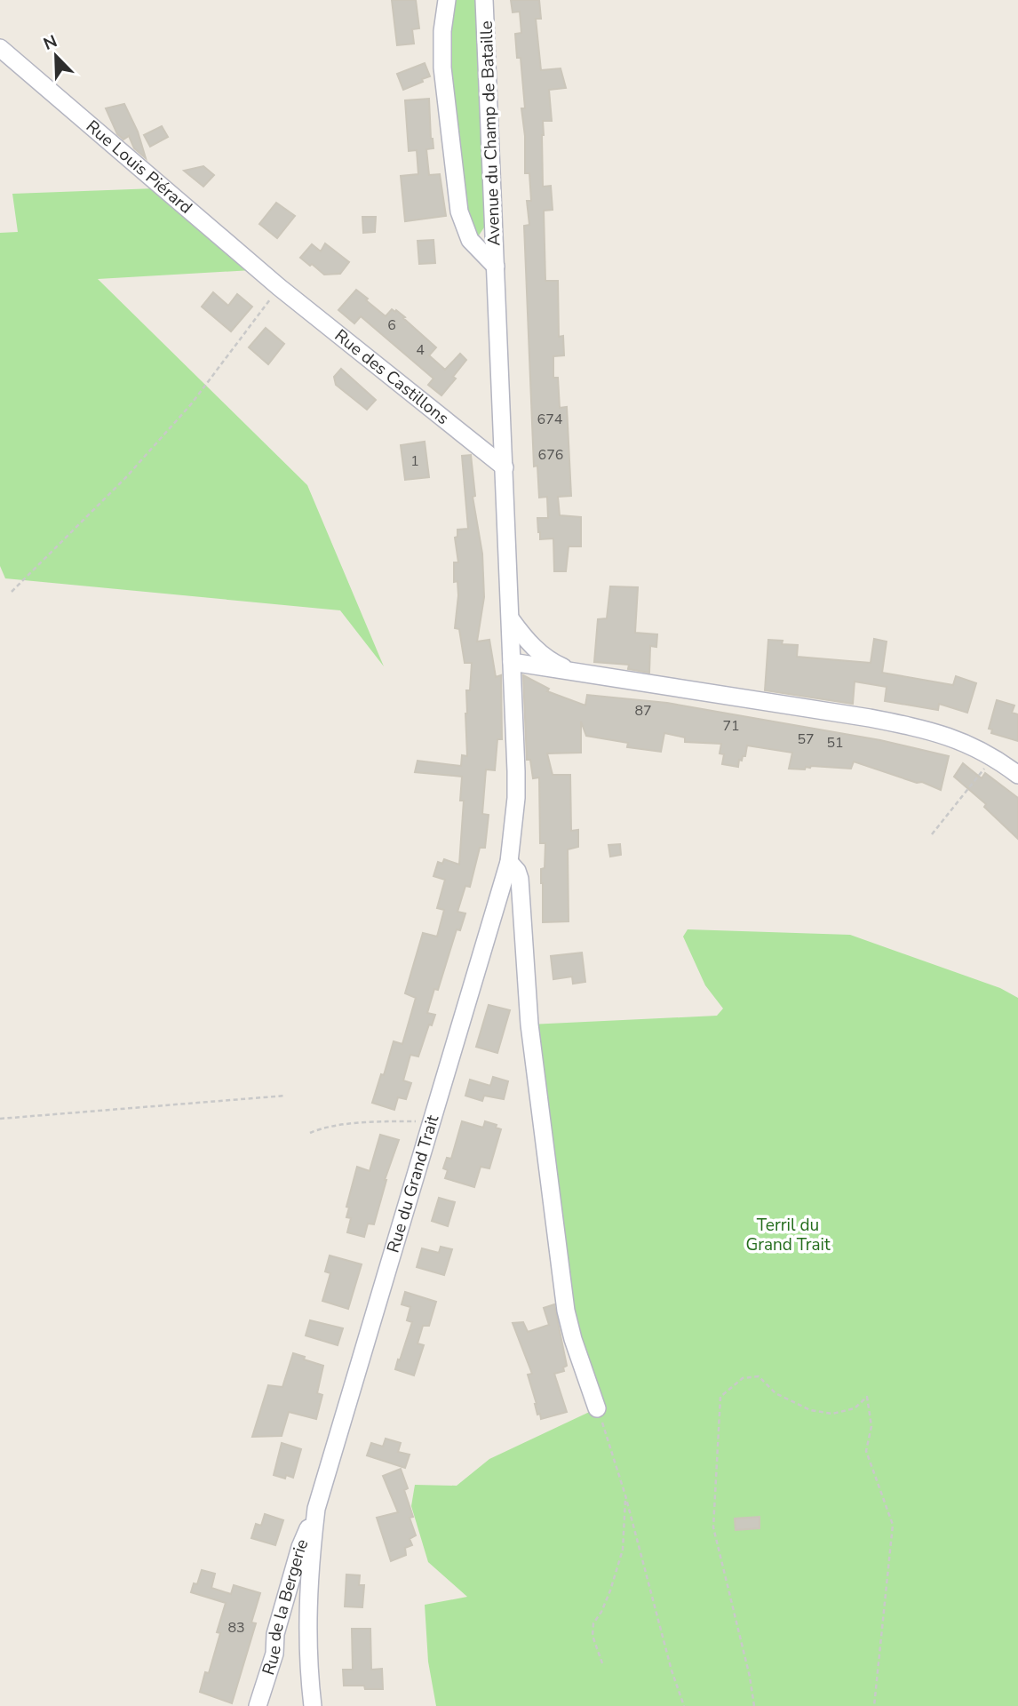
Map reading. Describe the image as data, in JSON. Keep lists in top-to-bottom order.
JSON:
{
  "streets": {
    "street": [
      "Avenue du Champ de Bataille",
      "Rue Louis Piérard",
      "Rue des Castillons",
      "Rue du Grand Trait",
      "Rue de la Bergerie"
    ]
  },
  "crossings": [
    ["Avenue du Champ de Bataille", "Rue des Castillons"],
    ["Avenue du Champ de Bataille", "Rue du Grand Trait"],
    ["Rue Louis Piérard", "Rue des Castillons"],
    ["Rue des Castillons", "Rue du Grand Trait"],
    ["Rue du Grand Trait", "Rue de la Bergerie"]
  ],
  "parks": ["Terril du Grand Trait"],
  "house_numbers": [
    "6",
    "4",
    "674",
    "676",
    "1",
    "87",
    "71",
    "57",
    "51",
    "83"
  ],
  "north": "top left"
}
